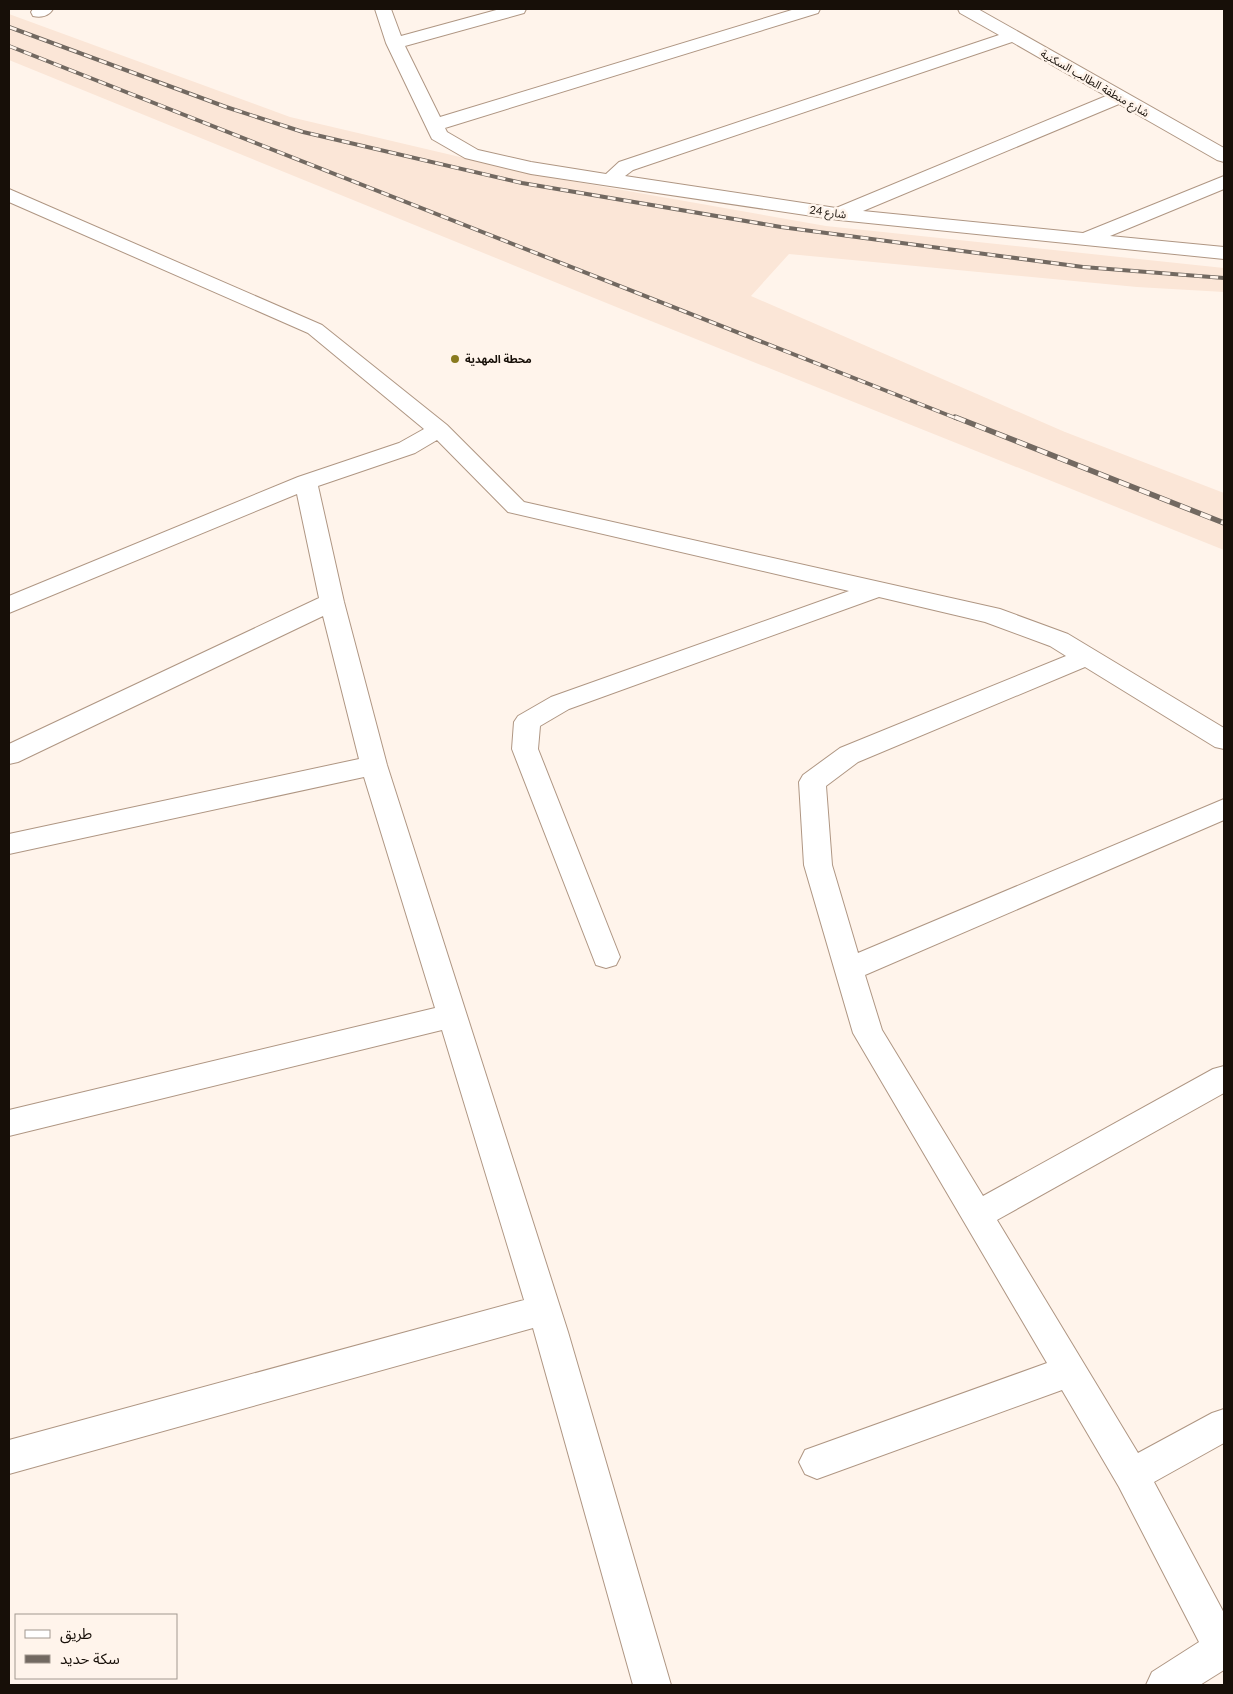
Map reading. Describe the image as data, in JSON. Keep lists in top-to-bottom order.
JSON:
{
  "streets": {
    "street": ["شارع منطقة الطالب السكنية", "شارع 24"]
  },
  "places": ["محطة المهدية"],
  "legend": ["طريق", "سكة حديد"]
}
